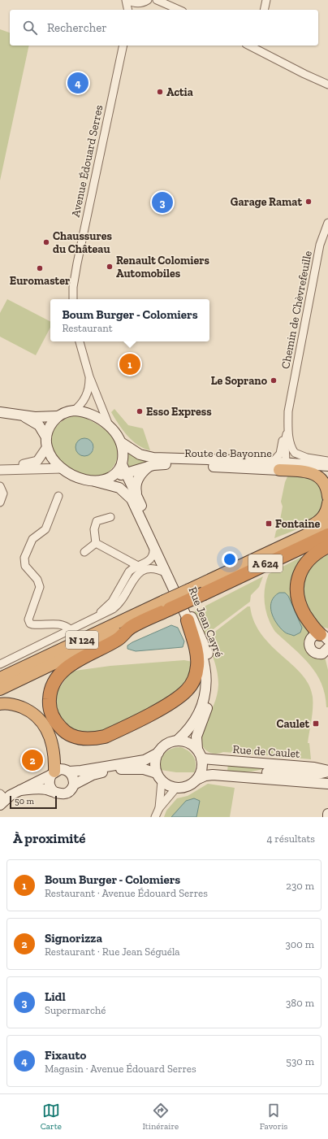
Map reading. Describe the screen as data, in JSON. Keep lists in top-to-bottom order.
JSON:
{
  "streets": {
    "highway": ["A 624", "N 124"],
    "main road": ["Route de Bayonne", "Rue Jean Cayré", "Rue de Caulet"],
    "street": ["Avenue Édouard Serres", "Chemin de Chèvrefeuille"]
  },
  "crossings": [
    ["Chemin de Chèvrefeuille", "Route de Bayonne"],
    ["A 624", "N 124"],
    ["Rue Jean Cayré", "Rue de Caulet"]
  ],
  "places": {
    "other": [
      "Actia",
      "Garage Ramat",
      "Chaussures du Château",
      "Renault Colomiers Automobiles",
      "Euromaster",
      "Le Soprano",
      "Esso Express"
    ],
    "transit": ["Fontaine", "Caulet"]
  },
  "scale_bar": "50 m",
  "page": {
    "search": "Rechercher",
    "pins": [
      "4",
      "3",
      "1",
      "2"
    ],
    "popup": ["Boum Burger - Colomiers", "Restaurant"],
    "scale": "50 m",
    "heading": ["À proximité", "4 résultats"],
    "list": [
      {
        "mark": "1",
        "name": "Boum Burger - Colomiers",
        "note": "Restaurant · Avenue Édouard Serres",
        "value": "230 m"
      },
      {
        "mark": "2",
        "name": "Signorizza",
        "note": "Restaurant · Rue Jean Séguéla",
        "value": "300 m"
      },
      {
        "mark": "3",
        "name": "Lidl",
        "note": "Supermarché",
        "value": "380 m"
      },
      {
        "mark": "4",
        "name": "Fixauto",
        "note": "Magasin · Avenue Édouard Serres",
        "value": "530 m"
      }
    ],
    "nav": ["Carte", "Itinéraire", "Favoris"]
  }
}
